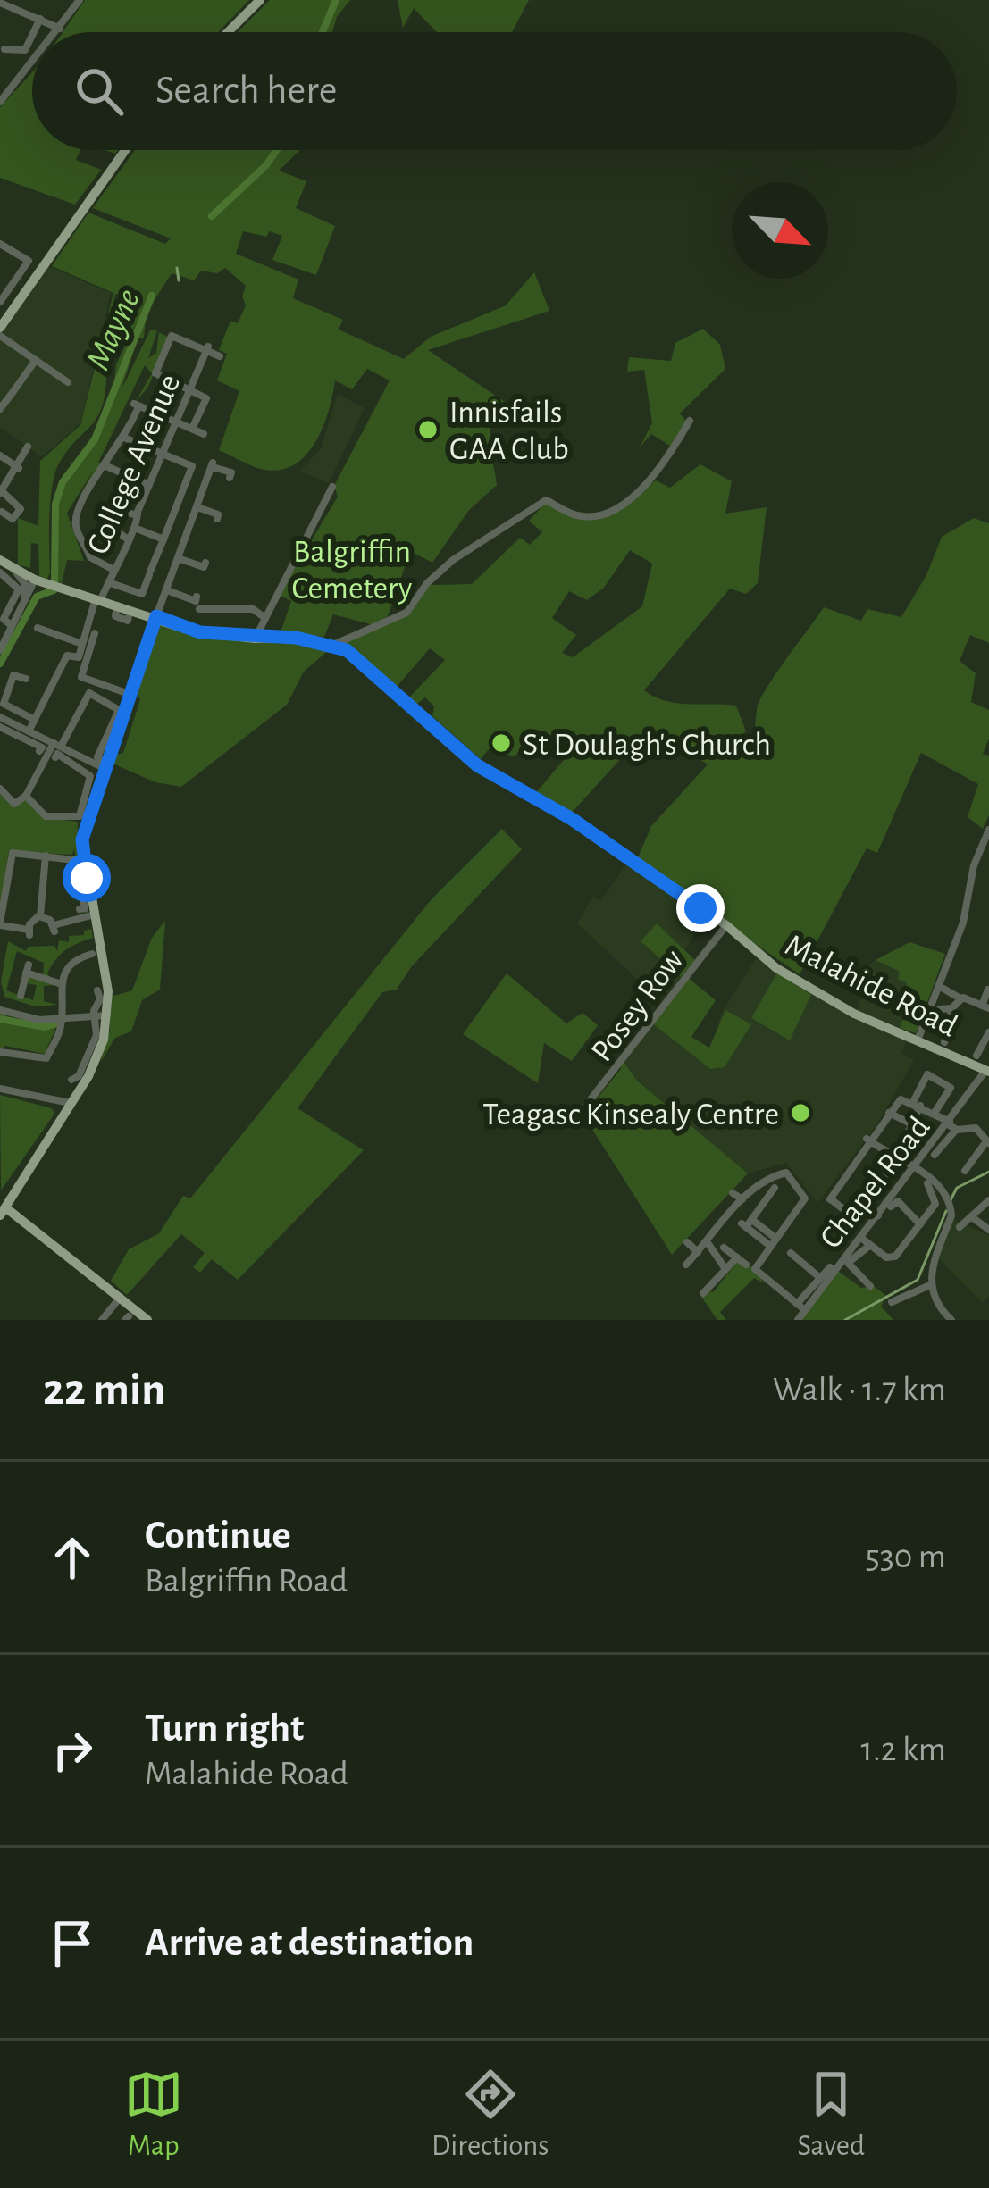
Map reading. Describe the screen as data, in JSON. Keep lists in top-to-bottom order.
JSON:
{
  "streets": {
    "main road": ["Malahide Road"],
    "street": ["College Avenue", "Posey Row", "Chapel Road"]
  },
  "crossings": [
    ["College Avenue", "Malahide Road"],
    ["Malahide Road", "Posey Row"],
    ["Malahide Road", "Chapel Road"]
  ],
  "water": ["Mayne"],
  "parks": ["Balgriffin Cemetery"],
  "places": ["Innisfails GAA Club", "St Doulagh's Church", "Teagasc Kinsealy Centre"],
  "north": "bottom right",
  "page": {
    "search": "Search here",
    "heading": ["22 min", "Walk · 1.7 km"],
    "list": [
      ["Continue", "Balgriffin Road", "530 m"],
      ["Turn right", "Malahide Road", "1.2 km"],
      "Arrive at destination"
    ],
    "nav": ["Map", "Directions", "Saved"]
  }
}
